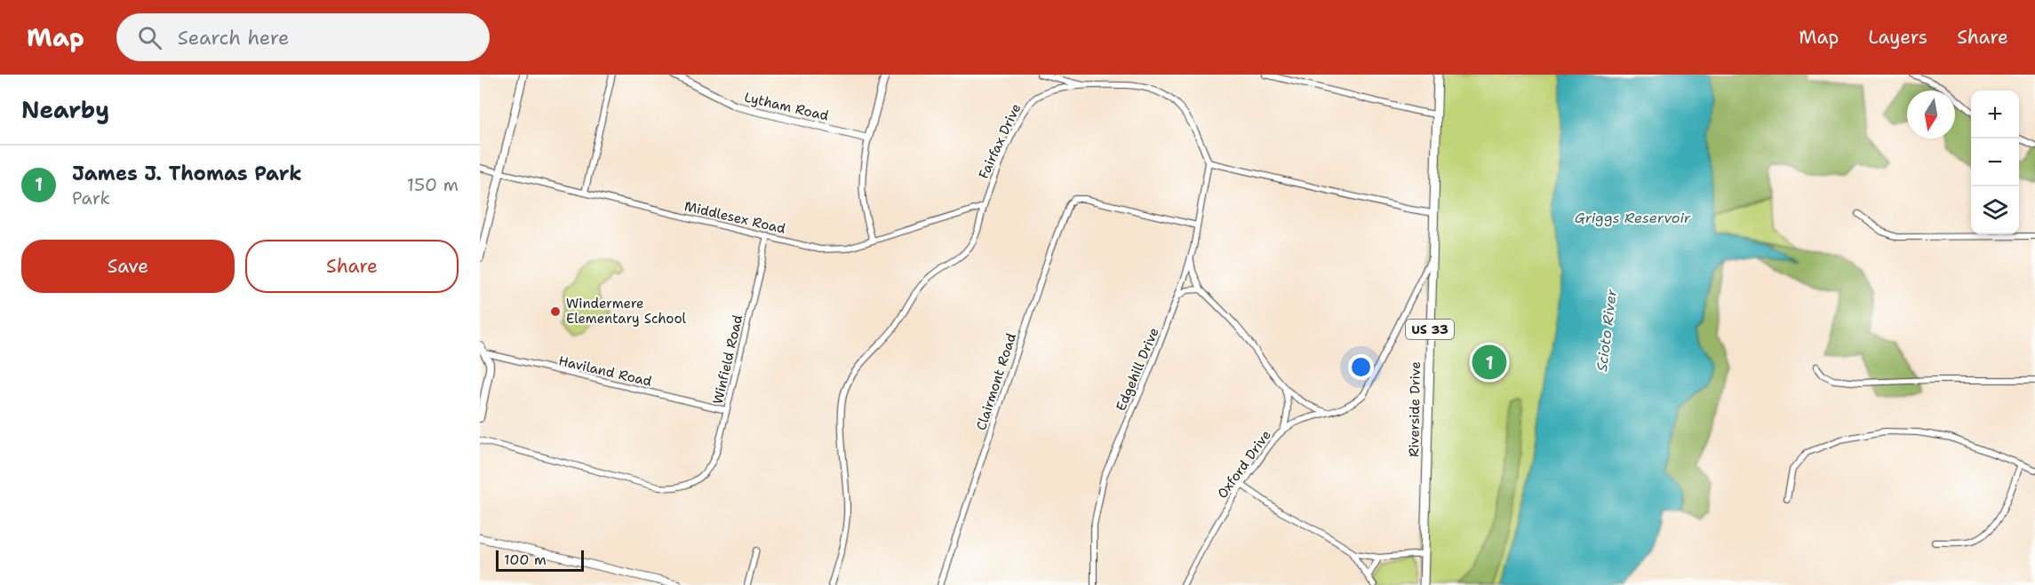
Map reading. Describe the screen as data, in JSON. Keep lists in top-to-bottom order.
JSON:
{
  "streets": {
    "main road": ["US 33", "Riverside Drive"],
    "street": [
      "Lytham Road",
      "Fairfax Drive",
      "Middlesex Road",
      "Winfield Road",
      "Edgehill Drive",
      "Haviland Road",
      "Clairmont Road",
      "Oxford Drive"
    ]
  },
  "crossings": [
    ["Fairfax Drive", "Middlesex Road"],
    ["Fairfax Drive", "Edgehill Drive"],
    ["Middlesex Road", "Winfield Road"],
    ["Winfield Road", "Haviland Road"],
    ["Edgehill Drive", "Clairmont Road"],
    ["Riverside Drive", "Oxford Drive"]
  ],
  "water": ["Griggs Reservoir", "Scioto River"],
  "places": ["Windermere Elementary School"],
  "scale_bar": "100 m",
  "north": "bottom",
  "page": {
    "header": "Map",
    "search": "Search here",
    "nav": ["Map", "Layers", "Share"],
    "heading": "Nearby",
    "map_buttons": ["+", "−"],
    "list": [
      {
        "mark": "1",
        "name": "James J. Thomas Park",
        "note": "Park",
        "value": "150 m"
      }
    ],
    "buttons": ["Save", "Share"],
    "pins": "1",
    "scale": "100 m"
  }
}
